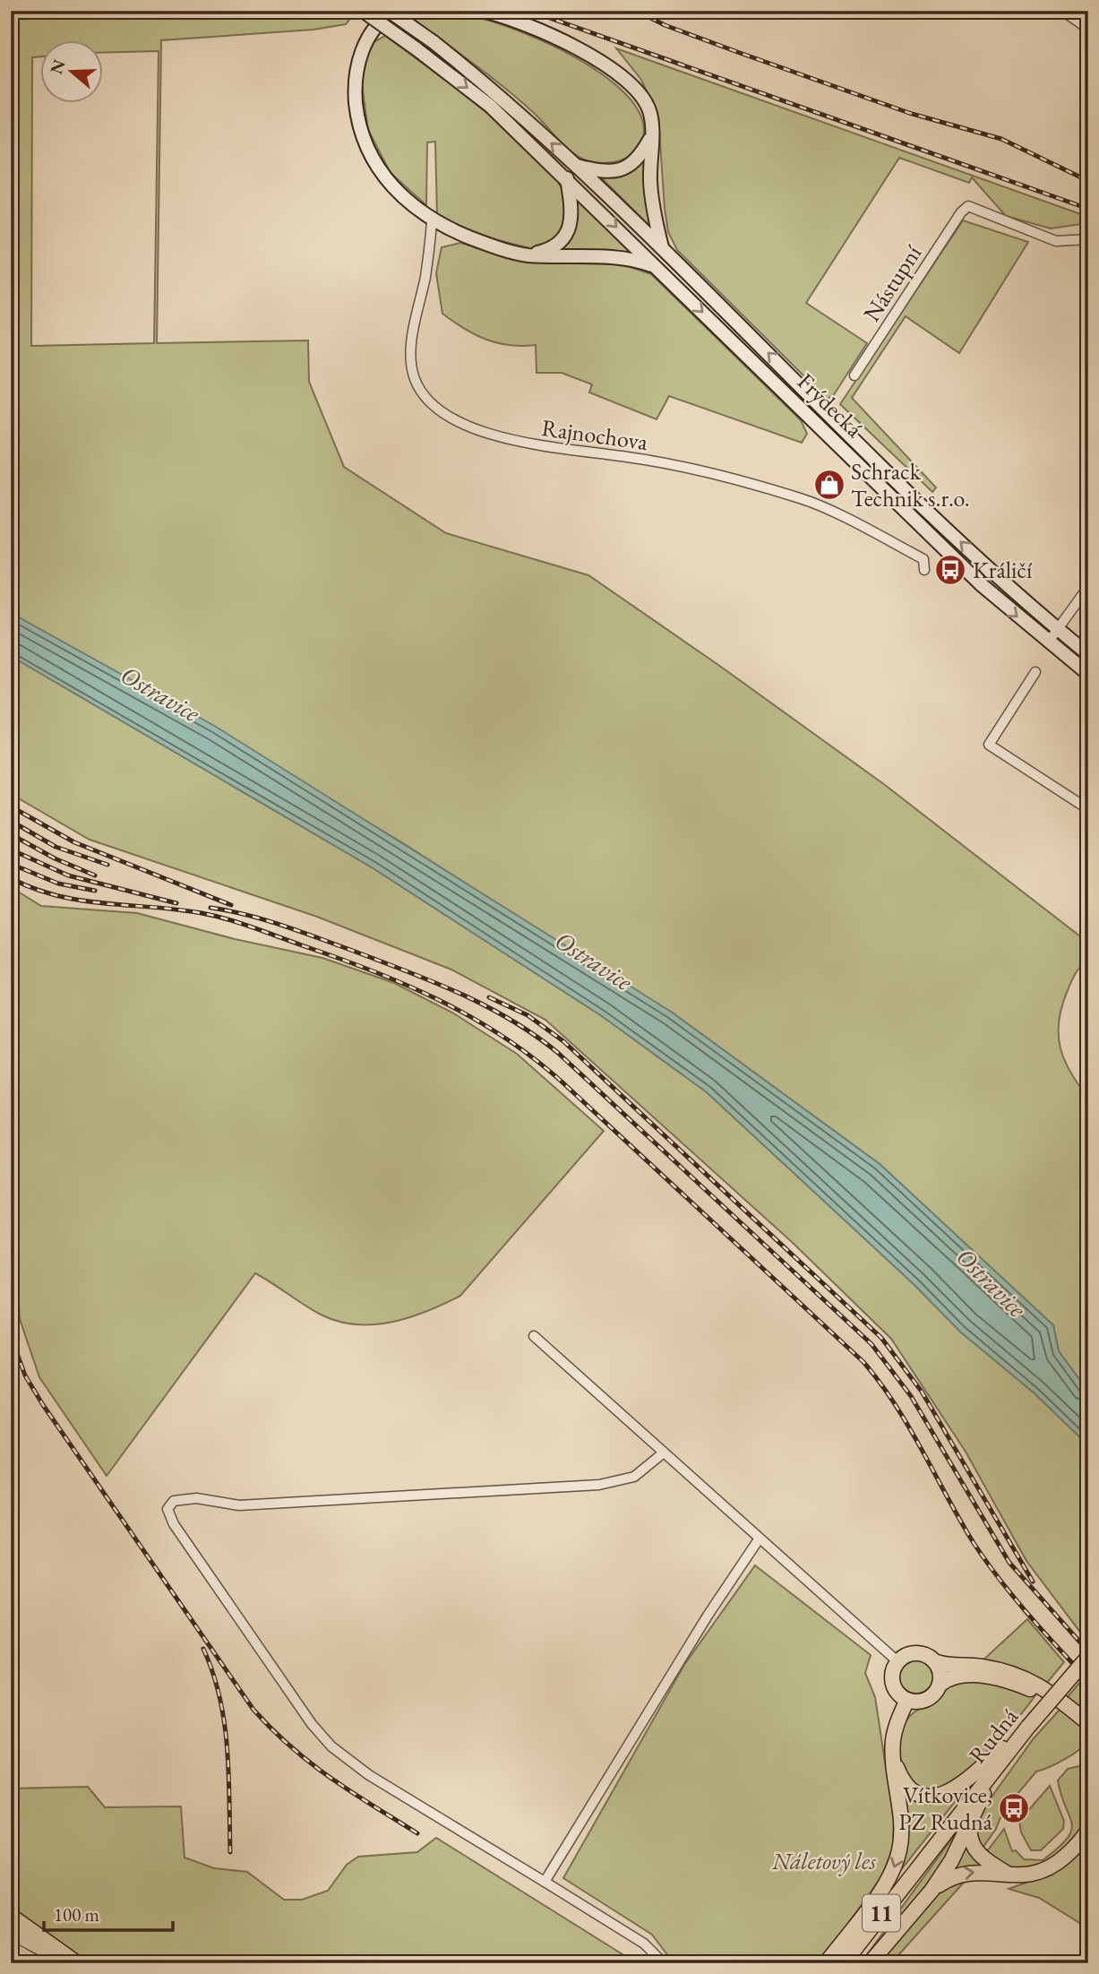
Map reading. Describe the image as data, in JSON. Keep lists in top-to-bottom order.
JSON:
{
  "streets": {
    "main road": ["Frýdecká", "Rudná", "11"],
    "street": ["Nástupní", "Rajnochova"]
  },
  "water": ["Ostravice"],
  "parks": ["Náletový les"],
  "places": {
    "shop": ["Schrack Technik s.r.o."],
    "bus stop": ["Králičí", "Vítkovice, PZ Rudná"]
  },
  "scale_bar": "100 m",
  "north": "left"
}
